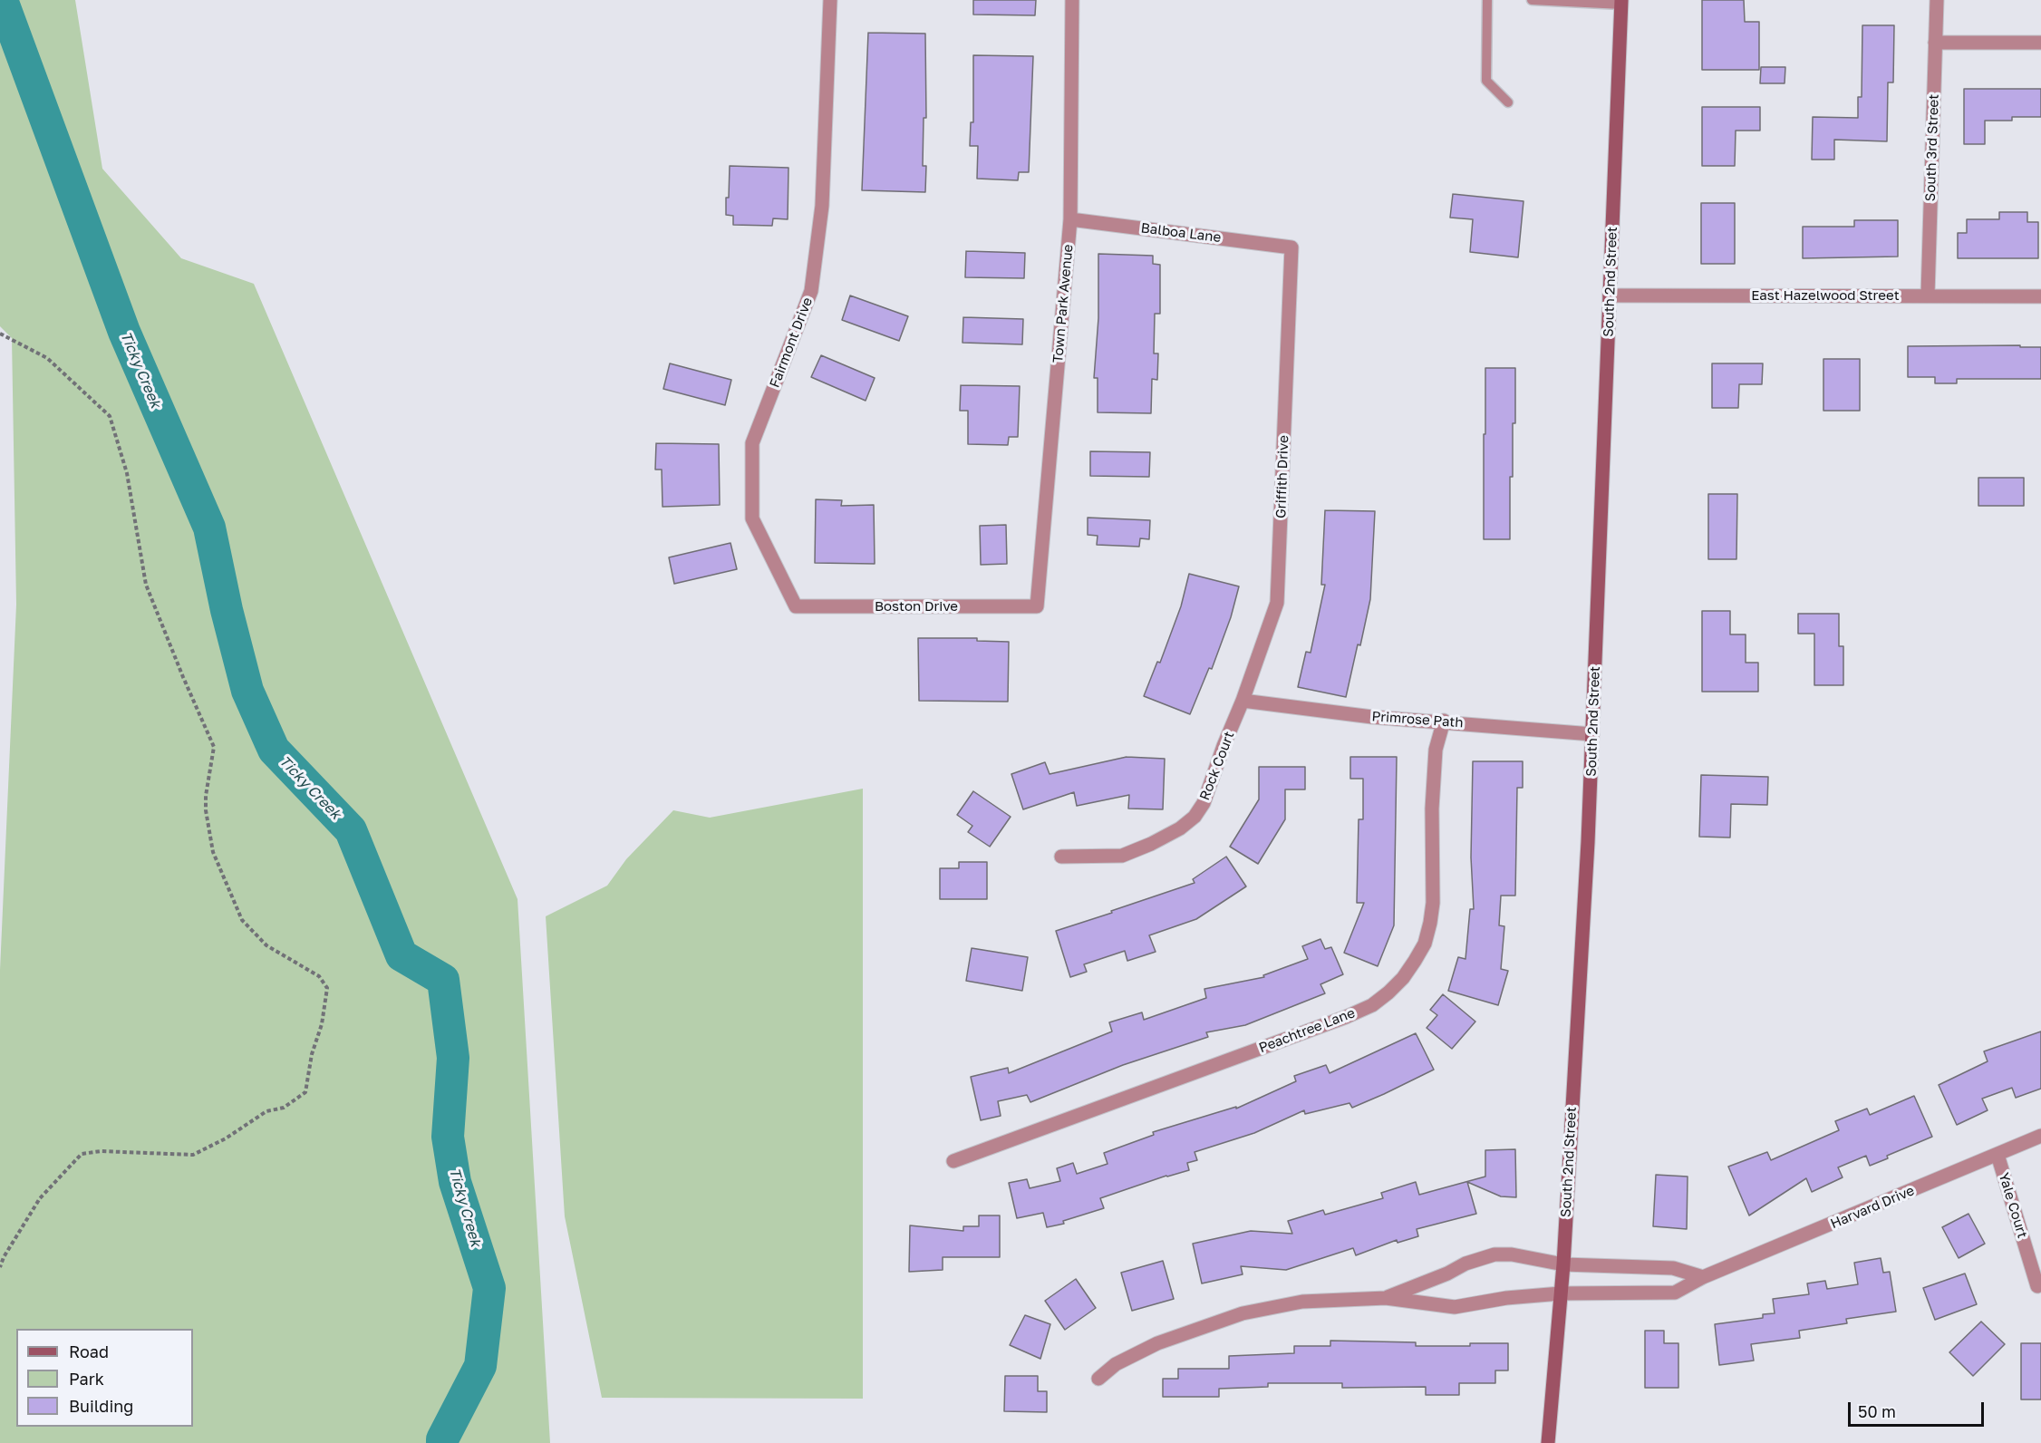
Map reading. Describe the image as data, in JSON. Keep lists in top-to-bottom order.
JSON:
{
  "streets": {
    "main road": ["South 2nd Street"],
    "street": [
      "South 3rd Street",
      "Balboa Lane",
      "East Hazelwood Street",
      "Town Park Avenue",
      "Fairmont Drive",
      "Griffith Drive",
      "Boston Drive",
      "Primrose Path",
      "Rock Court",
      "Peachtree Lane",
      "Yale Court",
      "Harvard Drive"
    ]
  },
  "crossings": [
    ["South 3rd Street", "East Hazelwood Street"],
    ["Balboa Lane", "Town Park Avenue"],
    ["Balboa Lane", "Griffith Drive"],
    ["South 2nd Street", "East Hazelwood Street"],
    ["South 2nd Street", "Primrose Path"],
    ["South 2nd Street", "Harvard Drive"],
    ["Town Park Avenue", "Boston Drive"],
    ["Fairmont Drive", "Boston Drive"],
    ["Griffith Drive", "Primrose Path"],
    ["Griffith Drive", "Rock Court"],
    ["Primrose Path", "Rock Court"],
    ["Primrose Path", "Peachtree Lane"],
    ["Yale Court", "Harvard Drive"]
  ],
  "water": ["Ticky Creek"],
  "legend": ["Road", "Park", "Building"],
  "scale_bar": "50 m"
}
